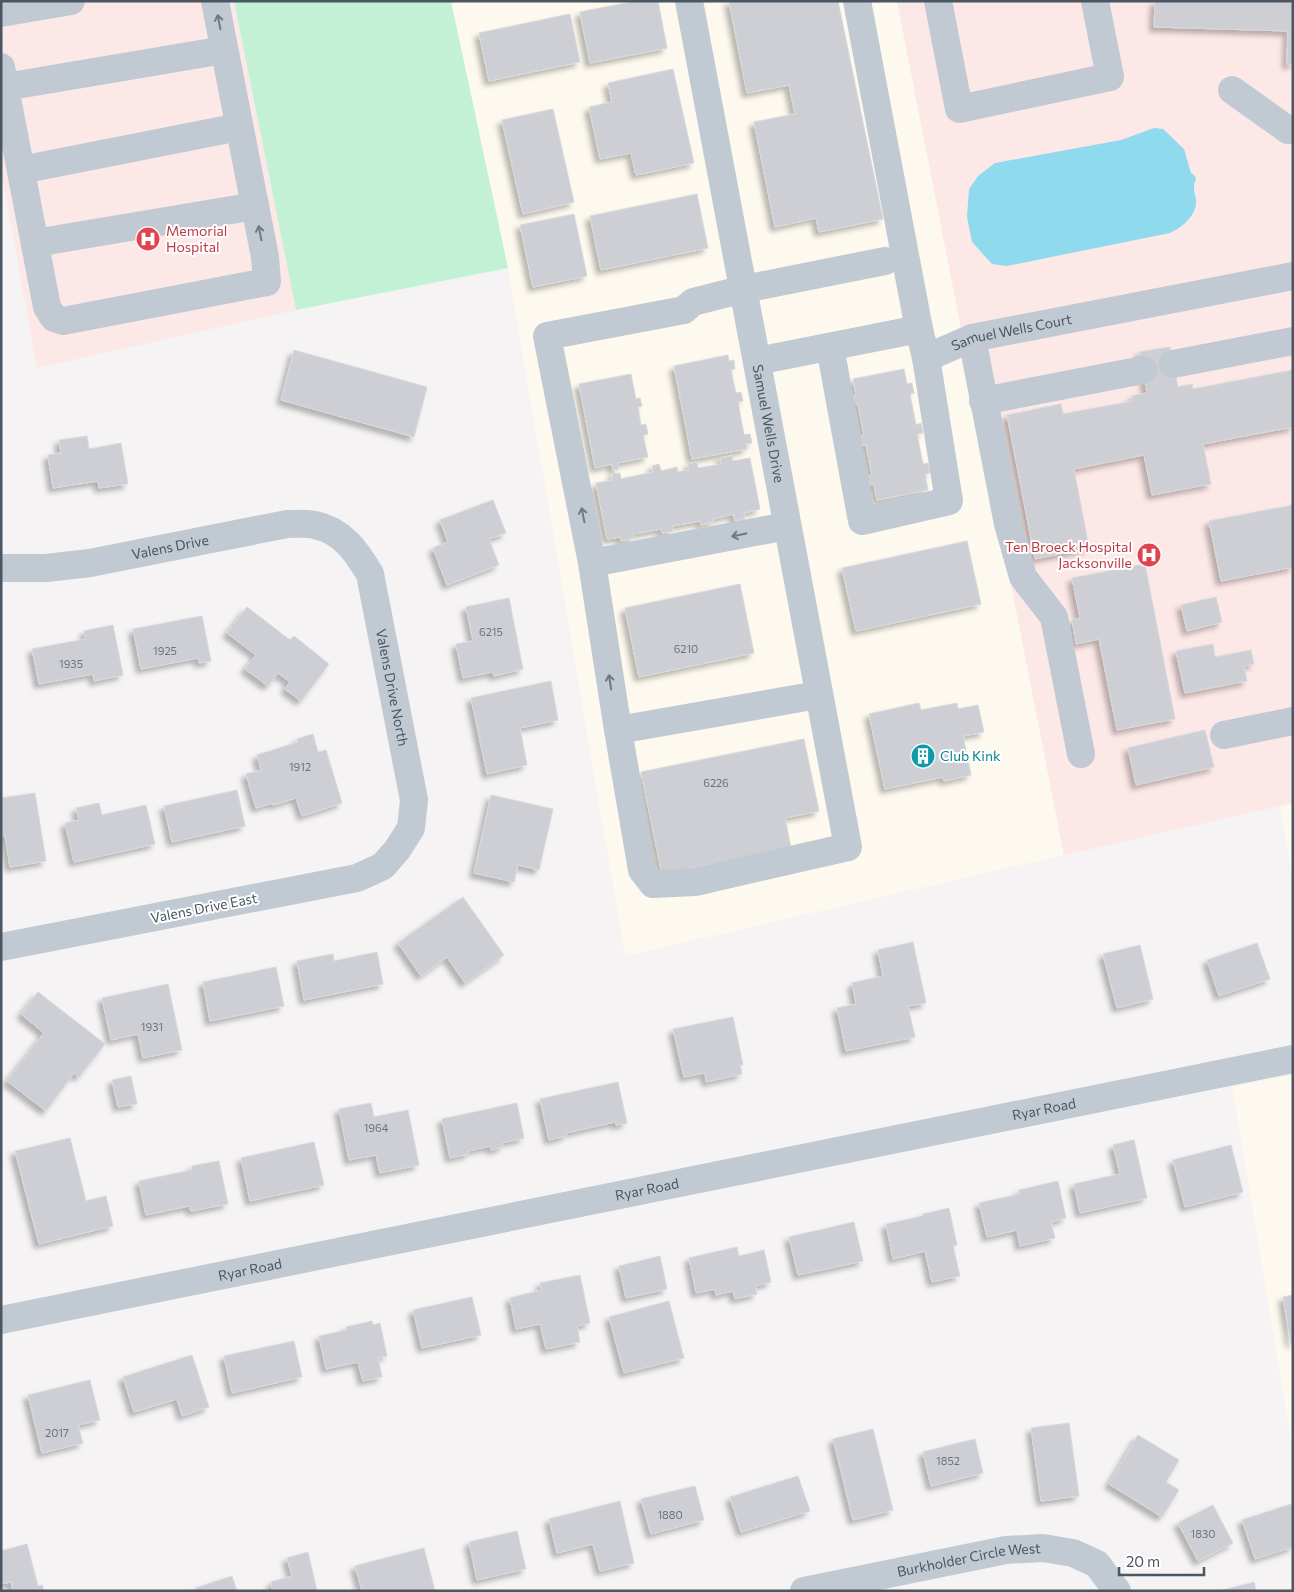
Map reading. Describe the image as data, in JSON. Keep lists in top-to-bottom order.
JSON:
{
  "streets": {
    "street": [
      "Samuel Wells Court",
      "Samuel Wells Drive",
      "Valens Drive",
      "Valens Drive North",
      "Valens Drive East",
      "Ryar Road",
      "Burkholder Circle West"
    ]
  },
  "crossings": [
    ["Valens Drive", "Valens Drive North"],
    ["Valens Drive North", "Valens Drive East"]
  ],
  "places": {
    "hospital": ["Memorial Hospital", "Ten Broeck Hospital Jacksonville"],
    "building": ["Club Kink"]
  },
  "house_numbers": [
    "6215",
    "6210",
    "1925",
    "1935",
    "1912",
    "6226",
    "1931",
    "1964",
    "2017",
    "1852",
    "1880",
    "1830"
  ],
  "scale_bar": "20 m"
}
